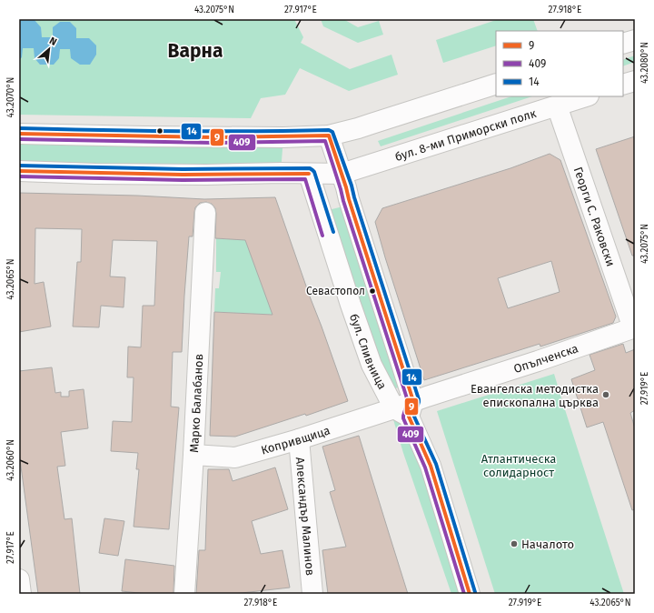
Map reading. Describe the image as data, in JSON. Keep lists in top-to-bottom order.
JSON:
{
  "streets": {
    "main road": [
      "бул. 8-ми Приморски полк",
      "Георги С. Раковски",
      "бул. Сливница",
      "Опълченска",
      "Марко Балабанов",
      "Копривщица",
      "Александър Малинов"
    ]
  },
  "crossings": [
    ["бул. 8-ми Приморски полк", "Георги С. Раковски"],
    ["бул. 8-ми Приморски полк", "бул. Сливница"],
    ["Георги С. Раковски", "Опълченска"],
    ["бул. Сливница", "Опълченска"],
    ["бул. Сливница", "Копривщица"],
    ["Опълченска", "Копривщица"],
    ["Марко Балабанов", "Копривщица"],
    ["Копривщица", "Александър Малинов"]
  ],
  "districts": ["Варна"],
  "parks": ["Атлантическа солидарност"],
  "places": ["Севастопол", "Евангелска методистка епископална църква", "Началото"],
  "lines": ["transit line 14", "transit line 9", "transit line 409"],
  "legend": ["9", "409", "14"],
  "north": "top right",
  "coordinates": [
    "43.2075°N",
    "27.917°E",
    "27.918°E",
    "43.2080°N",
    "43.2070°N",
    "43.2065°N",
    "27.919°E",
    "43.2060°N"
  ]
}
